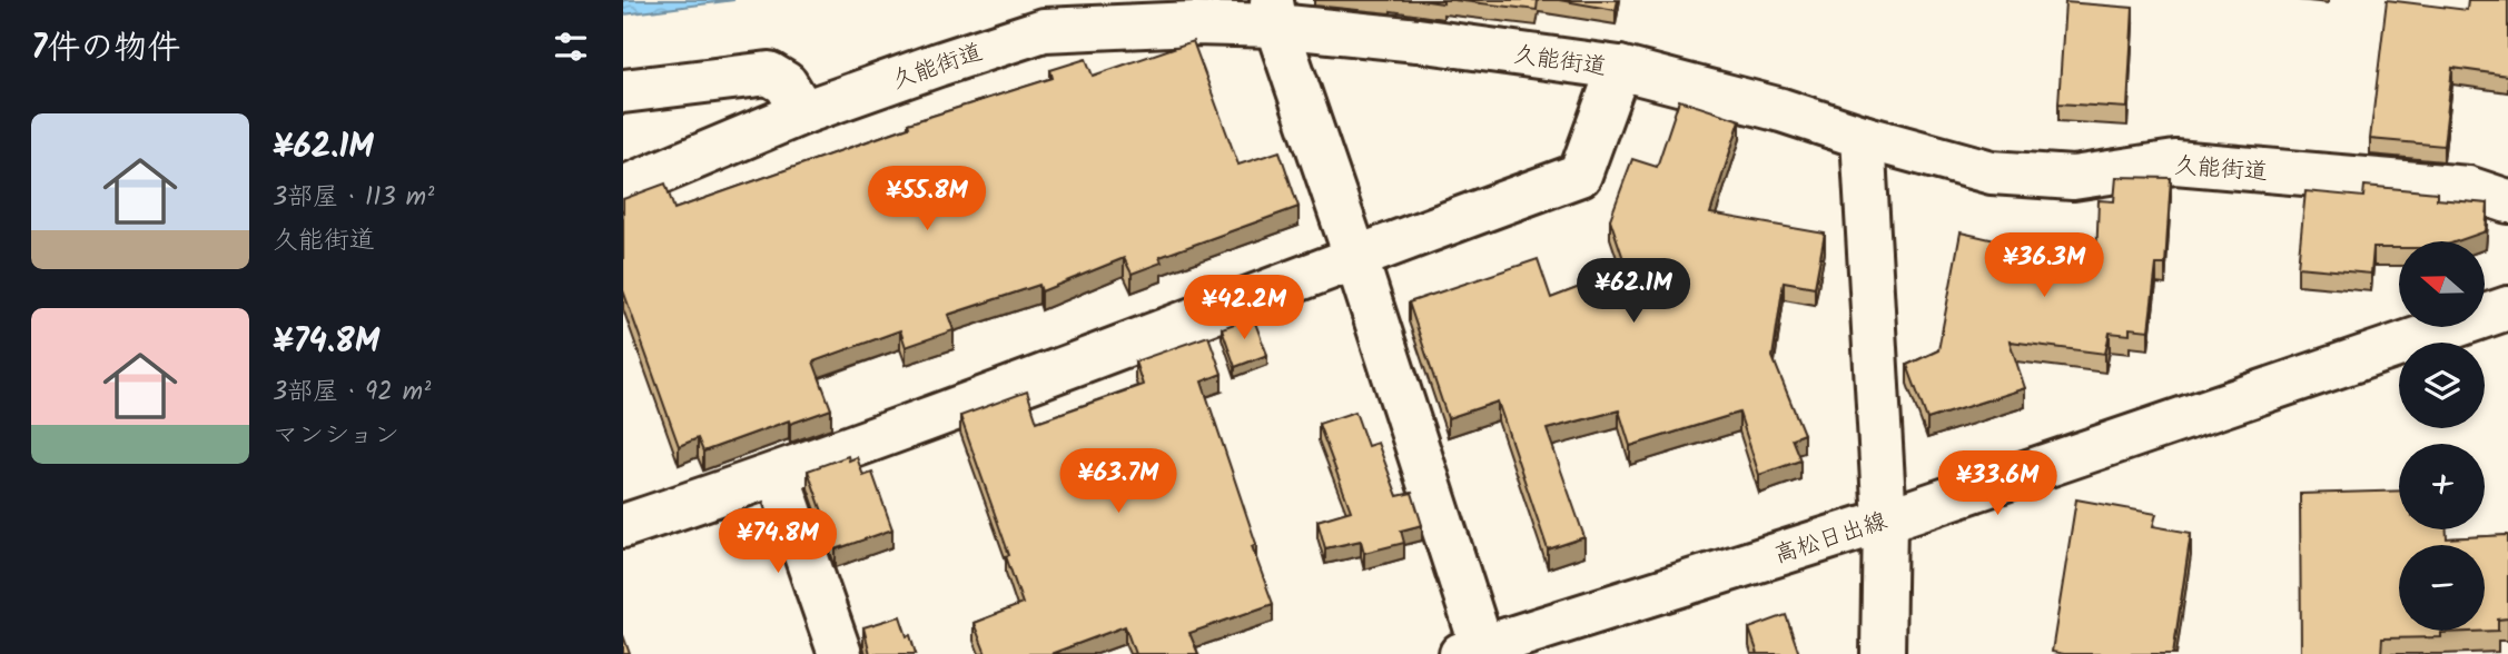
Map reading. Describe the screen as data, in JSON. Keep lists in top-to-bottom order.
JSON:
{
  "streets": {
    "street": ["久能街道", "高松日出線"]
  },
  "north": "left",
  "page": {
    "heading": "7件の物件",
    "list": [
      {
        "name": "¥62.1M",
        "note": "3部屋 · 113 m² · 久能街道"
      },
      {
        "name": "¥74.8M",
        "note": "3部屋 · 92 m² · マンション"
      }
    ],
    "price": [
      "¥55.8M",
      "¥36.3M",
      "¥62.1M",
      "¥42.2M",
      "¥63.7M",
      "¥33.6M",
      "¥74.8M"
    ],
    "map_buttons": ["+", "−"]
  }
}
